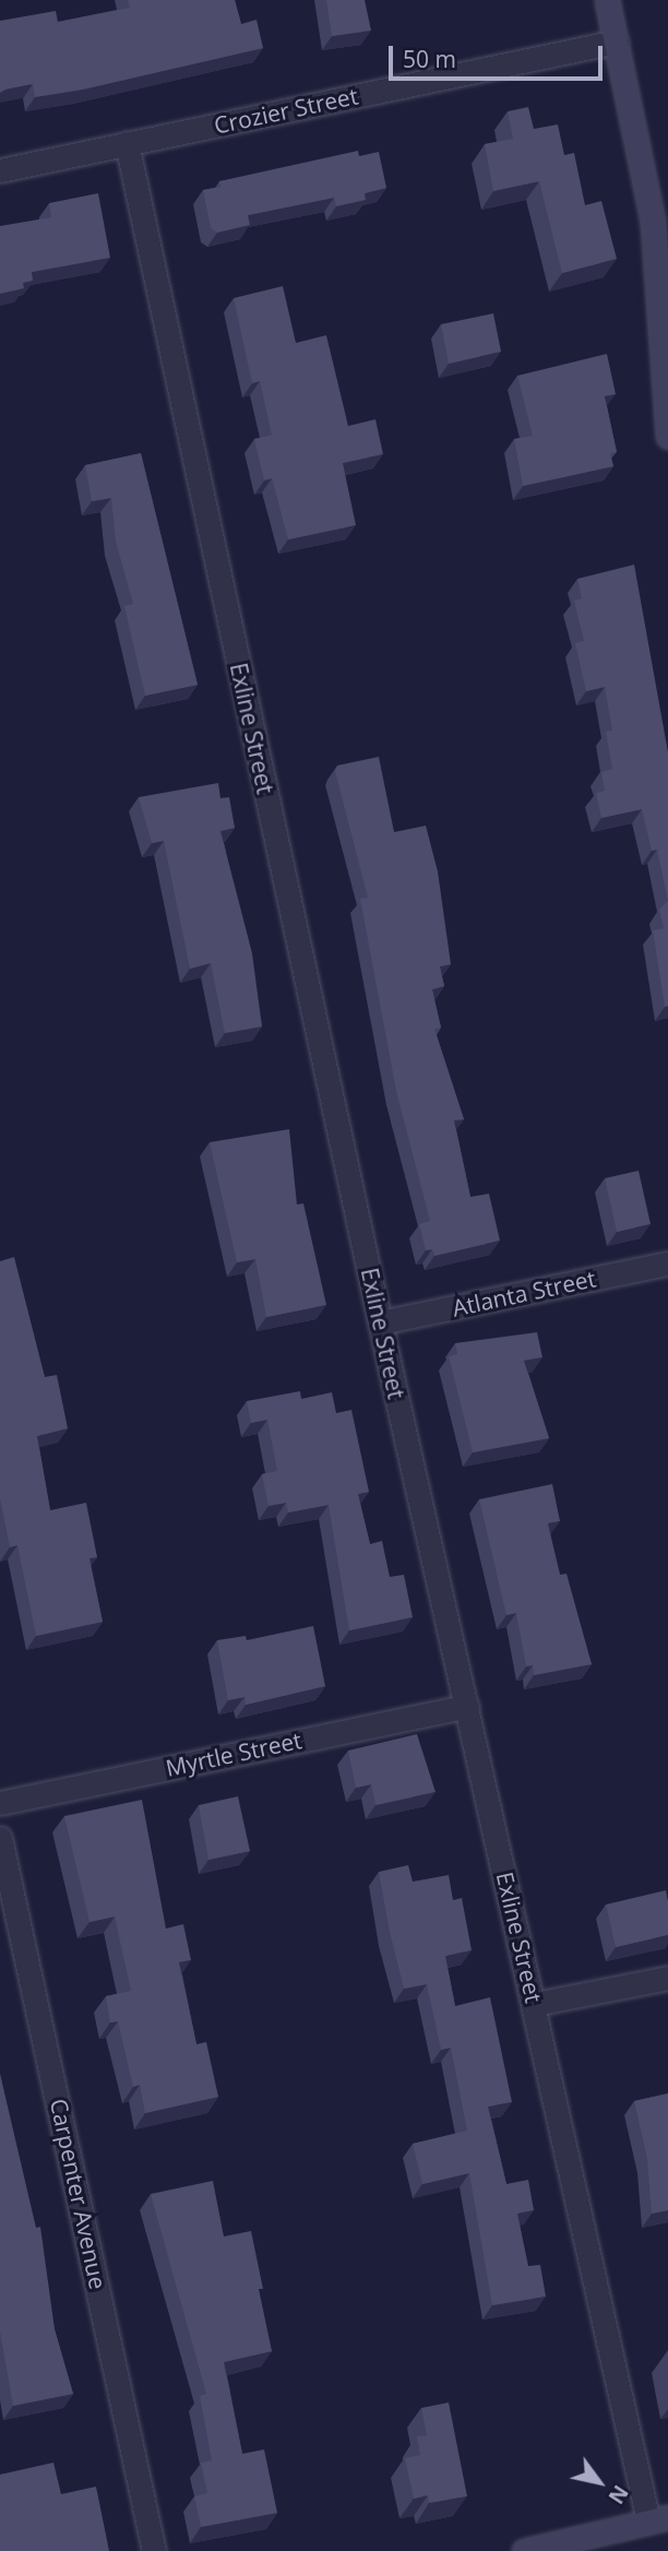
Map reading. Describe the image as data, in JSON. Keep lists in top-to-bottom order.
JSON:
{
  "streets": {
    "street": [
      "Crozier Street",
      "Exline Street",
      "Atlanta Street",
      "Myrtle Street",
      "Carpenter Avenue"
    ]
  },
  "crossings": [
    ["Crozier Street", "Exline Street"],
    ["Exline Street", "Atlanta Street"],
    ["Exline Street", "Myrtle Street"]
  ],
  "scale_bar": "50 m",
  "north": "bottom right"
}
